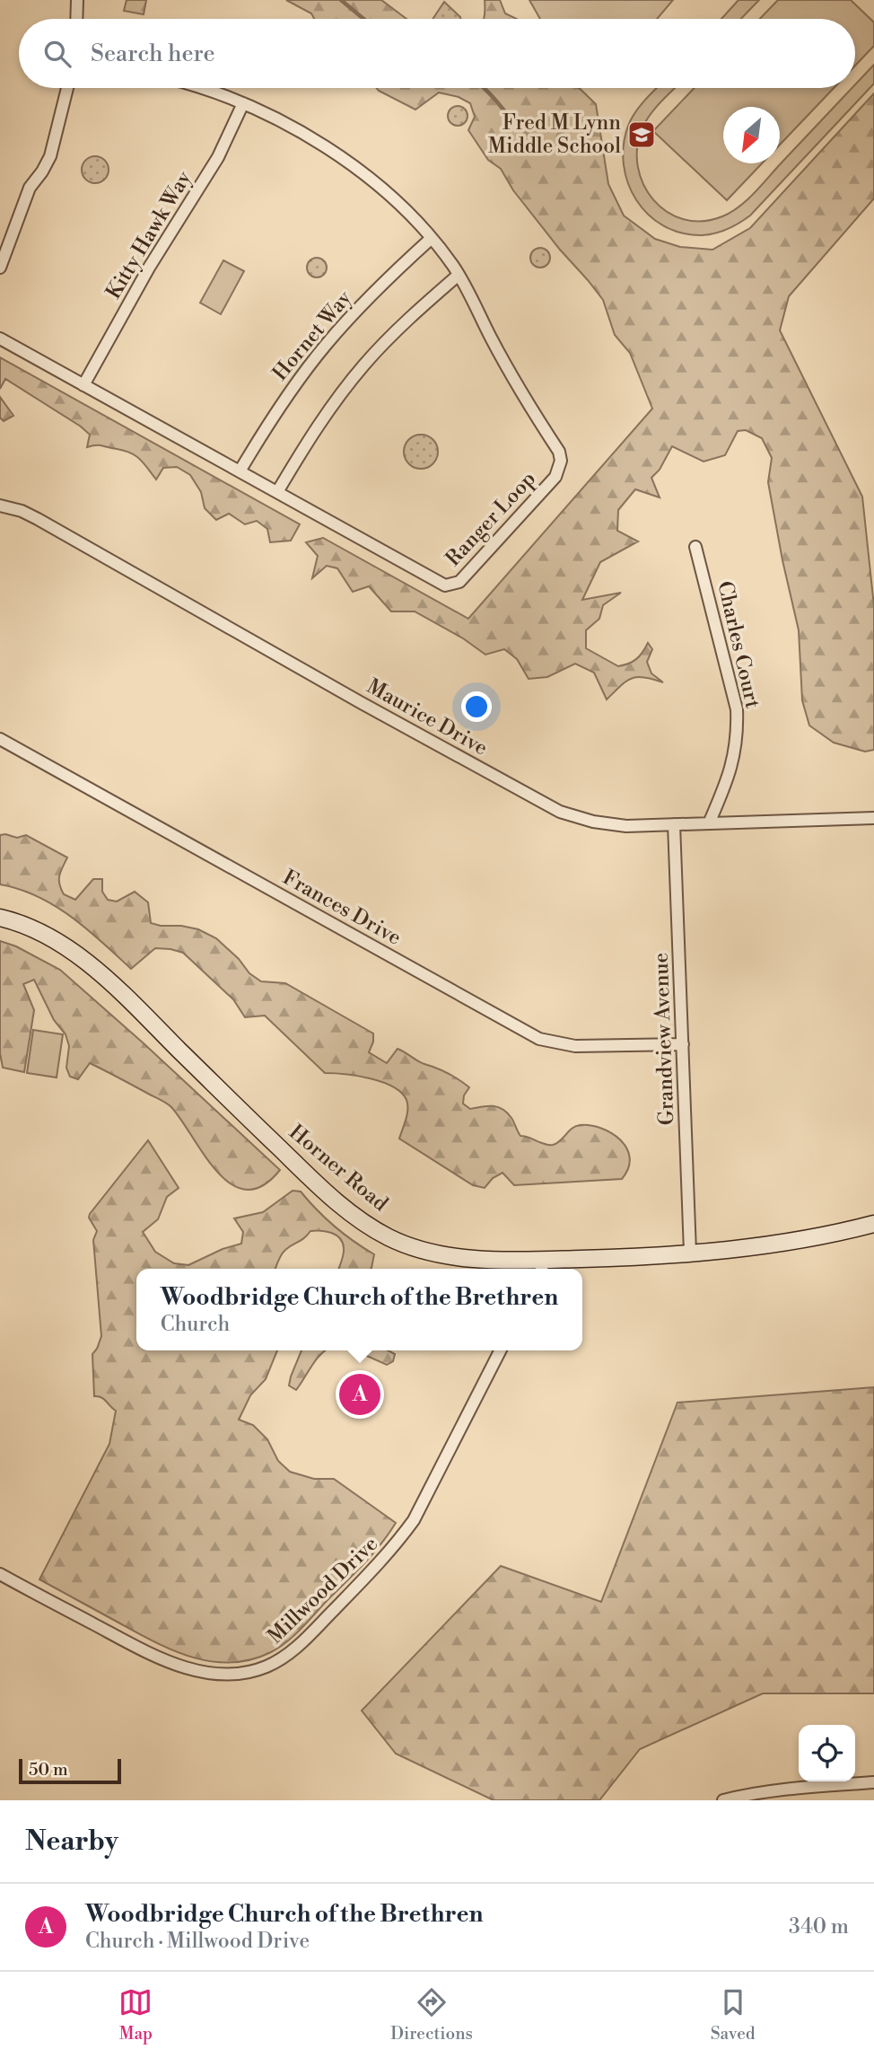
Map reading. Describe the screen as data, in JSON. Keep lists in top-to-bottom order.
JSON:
{
  "streets": {
    "main road": ["Horner Road"],
    "street": [
      "Kitty Hawk Way",
      "Hornet Way",
      "Ranger Loop",
      "Charles Court",
      "Maurice Drive",
      "Frances Drive",
      "Grandview Avenue",
      "Millwood Drive"
    ]
  },
  "crossings": [
    ["Kitty Hawk Way", "Ranger Loop"],
    ["Hornet Way", "Ranger Loop"],
    ["Charles Court", "Maurice Drive"],
    ["Maurice Drive", "Grandview Avenue"],
    ["Frances Drive", "Grandview Avenue"],
    ["Grandview Avenue", "Horner Road"]
  ],
  "places": {
    "school or university": ["Fred M Lynn Middle School"]
  },
  "scale_bar": "50 m",
  "north": "bottom left",
  "page": {
    "search": "Search here",
    "popup": ["Woodbridge Church of the Brethren", "Church"],
    "pins": "A",
    "scale": "50 m",
    "heading": "Nearby",
    "list": [
      {
        "mark": "A",
        "name": "Woodbridge Church of the Brethren",
        "note": "Church · Millwood Drive",
        "value": "340 m"
      }
    ],
    "nav": ["Map", "Directions", "Saved"]
  }
}
